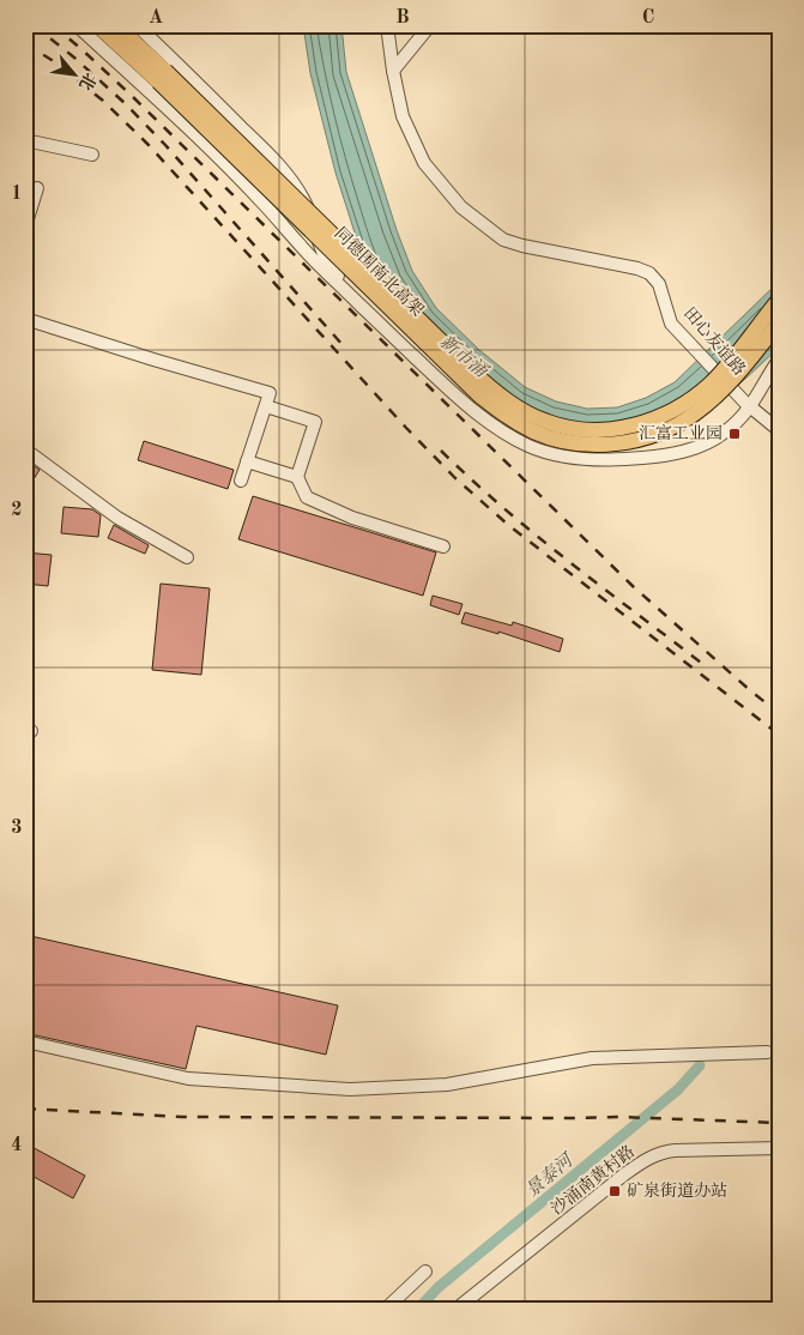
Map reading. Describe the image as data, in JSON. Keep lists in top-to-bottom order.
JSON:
{
  "streets": {
    "main road": ["同德围南北高架"],
    "street": ["田心友谊路", "沙涌南黄村路"]
  },
  "water": ["新市涌", "景泰河"],
  "places": {
    "transit": ["汇富工业园", "矿泉街道办站"]
  },
  "north": "bottom right",
  "grid": {
    "columns": ["A", "B", "C"],
    "rows": [
      "1",
      "2",
      "3",
      "4"
    ]
  }
}
